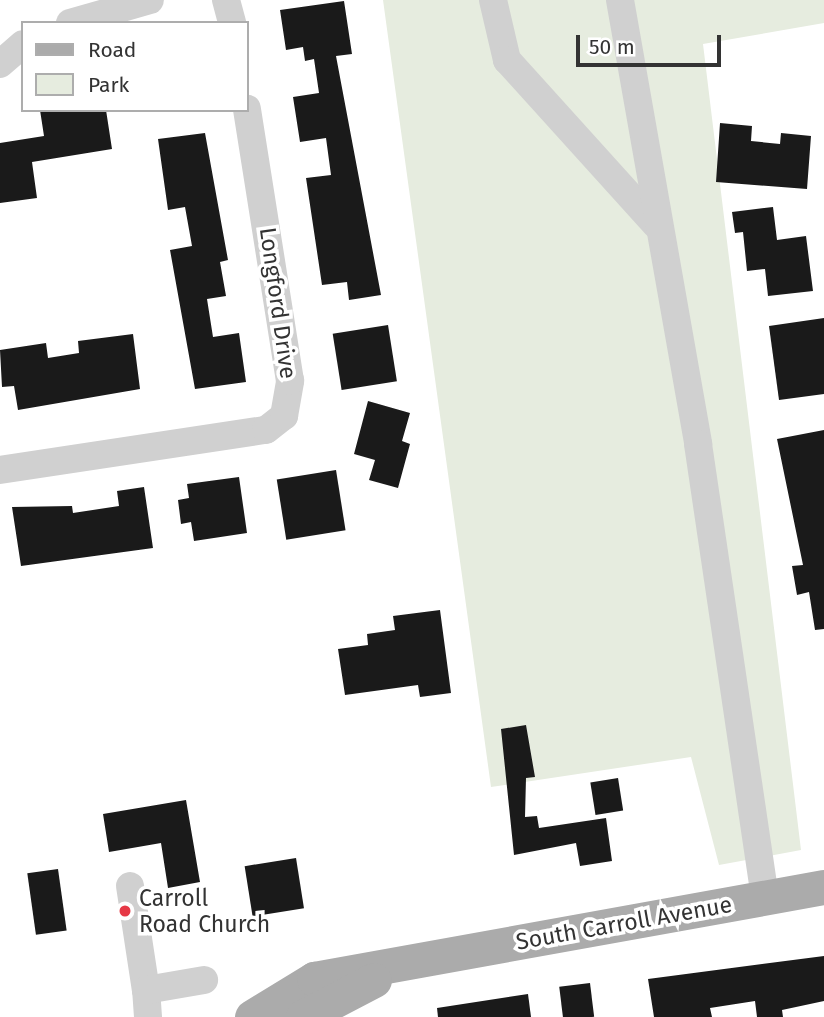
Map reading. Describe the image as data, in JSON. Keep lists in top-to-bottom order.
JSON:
{
  "streets": {
    "main road": ["South Carroll Avenue"],
    "street": ["Longford Drive"]
  },
  "places": ["Carroll Road Church"],
  "legend": ["Road", "Park"],
  "scale_bar": "50 m"
}
